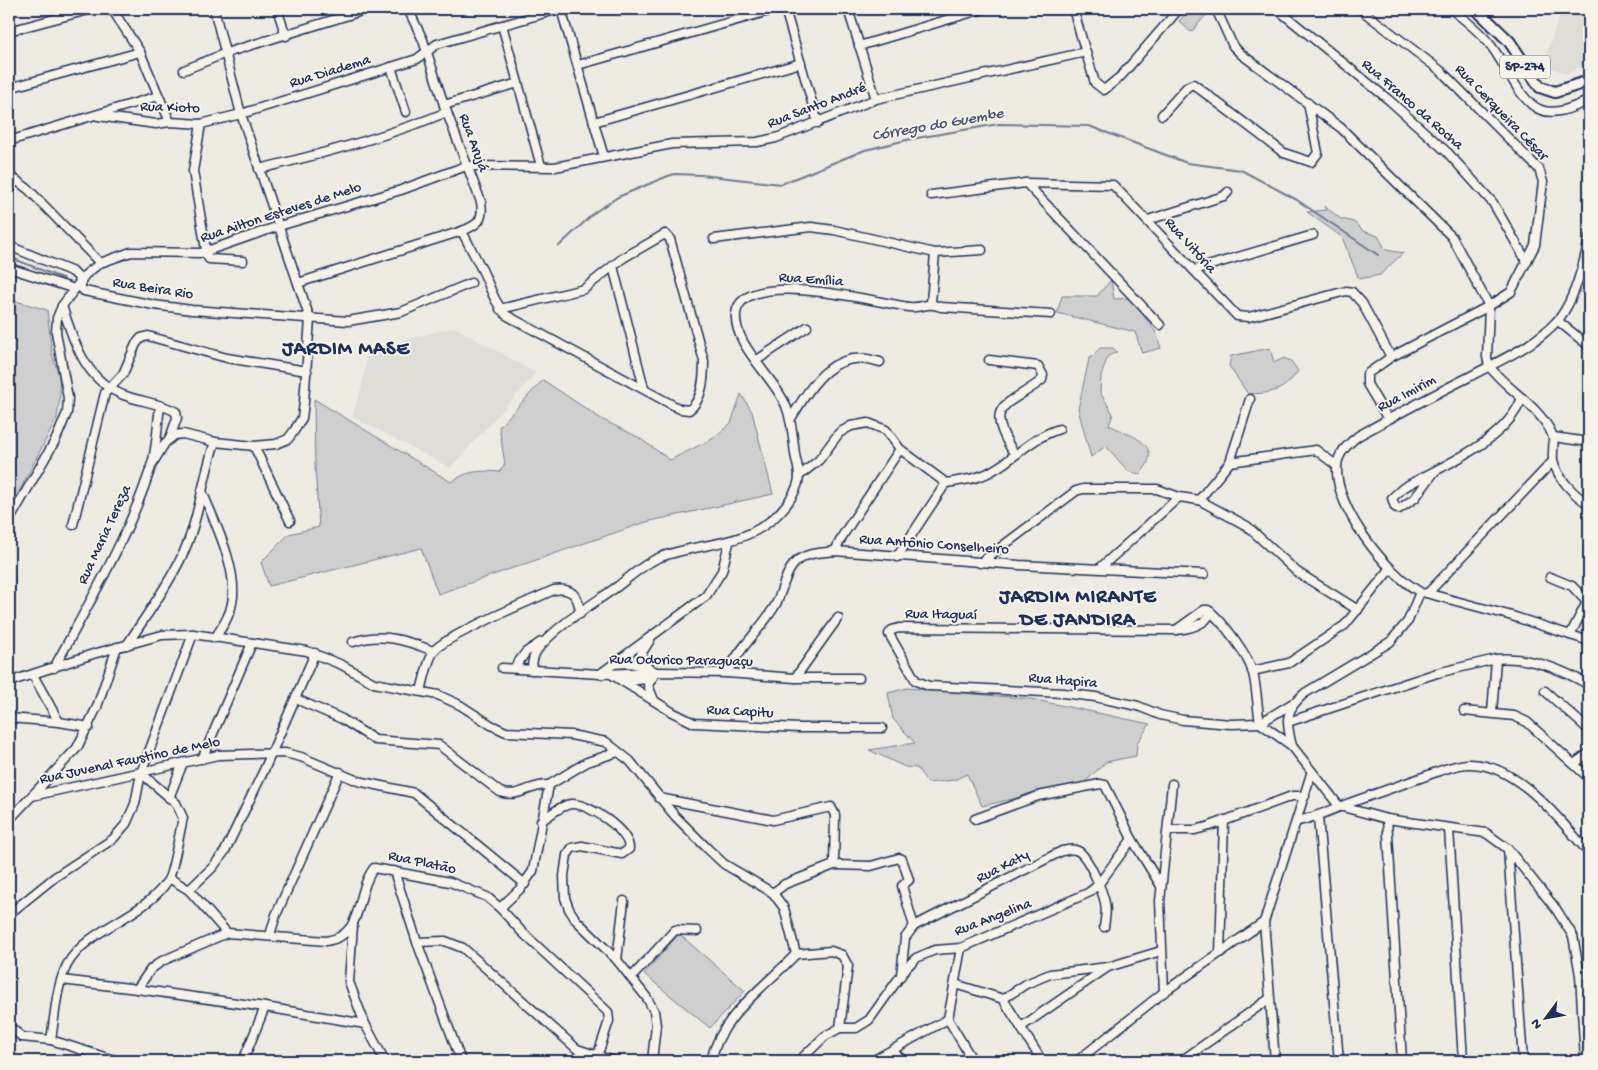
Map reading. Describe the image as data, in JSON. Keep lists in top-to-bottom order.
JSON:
{
  "streets": {
    "main road": ["SP-274"],
    "street": [
      "Rua Diadema",
      "Rua Franco da Rocha",
      "Rua Santo André",
      "Rua Kioto",
      "Rua Cerqueira César",
      "Rua Arujá",
      "Rua Ailton Esteves de Melo",
      "Rua Vitória",
      "Rua Emília",
      "Rua Beira Rio",
      "Rua Imirim",
      "Rua Maria Tereza",
      "Rua Antônio Conselheiro",
      "Rua Itaguaí",
      "Rua Odorico Paraguaçu",
      "Rua Itapira",
      "Rua Capitu",
      "Rua Juvenal Faustino de Melo",
      "Rua Platão",
      "Rua Katy",
      "Rua Angelina"
    ]
  },
  "crossings": [
    ["Rua Diadema", "Rua Kioto"],
    ["Rua Diadema", "Rua Arujá"],
    ["Rua Franco da Rocha", "Rua Cerqueira César"],
    ["Rua Santo André", "Rua Arujá"],
    ["Rua Santo André", "Rua Ailton Esteves de Melo"],
    ["Rua Cerqueira César", "Rua Vitória"],
    ["Rua Cerqueira César", "Rua Imirim"],
    ["Rua Arujá", "Rua Ailton Esteves de Melo"],
    ["Rua Antônio Conselheiro", "Rua Odorico Paraguaçu"],
    ["Rua Itaguaí", "Rua Itapira"],
    ["Rua Odorico Paraguaçu", "Rua Capitu"],
    ["Rua Katy", "Rua Angelina"]
  ],
  "districts": ["JARDIM MASE", "JARDIM MIRANTE DE JANDIRA"],
  "water": ["Córrego do Guembe"],
  "north": "bottom left"
}
